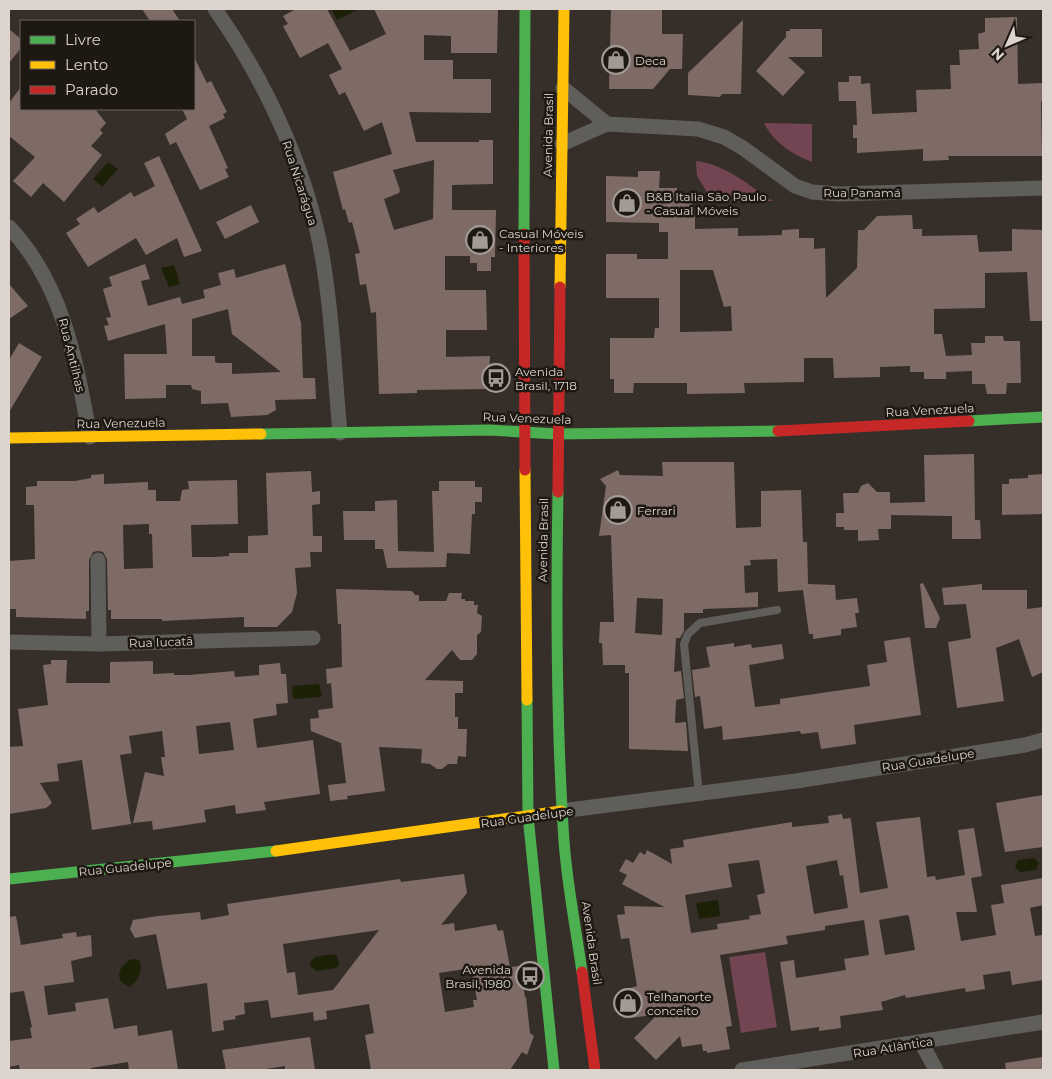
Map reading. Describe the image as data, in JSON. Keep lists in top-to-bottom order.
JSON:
{
  "streets": {
    "main road": ["Avenida Brasil", "Rua Venezuela", "Rua Guadelupe"],
    "street": [
      "Rua Nicarágua",
      "Rua Panamá",
      "Rua Antilhas",
      "Rua Iucatã",
      "Rua Atlântica"
    ]
  },
  "crossings": [
    ["Avenida Brasil", "Rua Panamá"],
    ["Avenida Brasil", "Rua Venezuela"],
    ["Avenida Brasil", "Rua Guadelupe"],
    ["Rua Nicarágua", "Rua Venezuela"],
    ["Rua Antilhas", "Rua Venezuela"]
  ],
  "places": {
    "shop": [
      "Deca",
      "B&B Italia São Paulo - Casual Móveis",
      "Casual Móveis - Interiores",
      "Ferrari",
      "Telhanorte conceito"
    ],
    "bus stop": ["Avenida Brasil, 1718", "Avenida Brasil, 1980"]
  },
  "legend": ["Livre", "Lento", "Parado"],
  "north": "bottom left"
}
